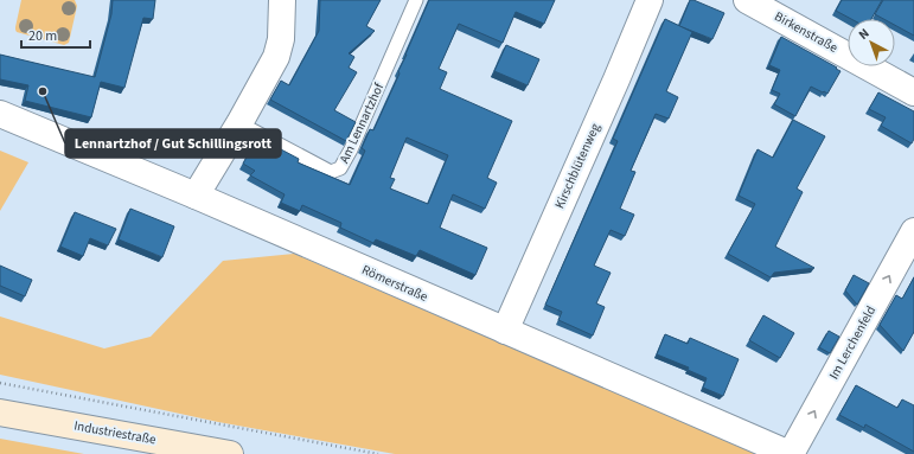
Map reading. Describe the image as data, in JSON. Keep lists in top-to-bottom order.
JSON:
{
  "streets": {
    "main road": ["Industriestraße"],
    "street": [
      "Birkenstraße",
      "Kirschblütenweg",
      "Römerstraße",
      "Im Lerchenfeld"
    ],
    "lane": ["Am Lennartzhof"]
  },
  "crossings": [
    ["Kirschblütenweg", "Römerstraße"],
    ["Römerstraße", "Im Lerchenfeld"]
  ],
  "one_way": ["Im Lerchenfeld"],
  "places": ["Lennartzhof / Gut Schillingsrott"],
  "scale_bar": "20 m",
  "north": "top left"
}
